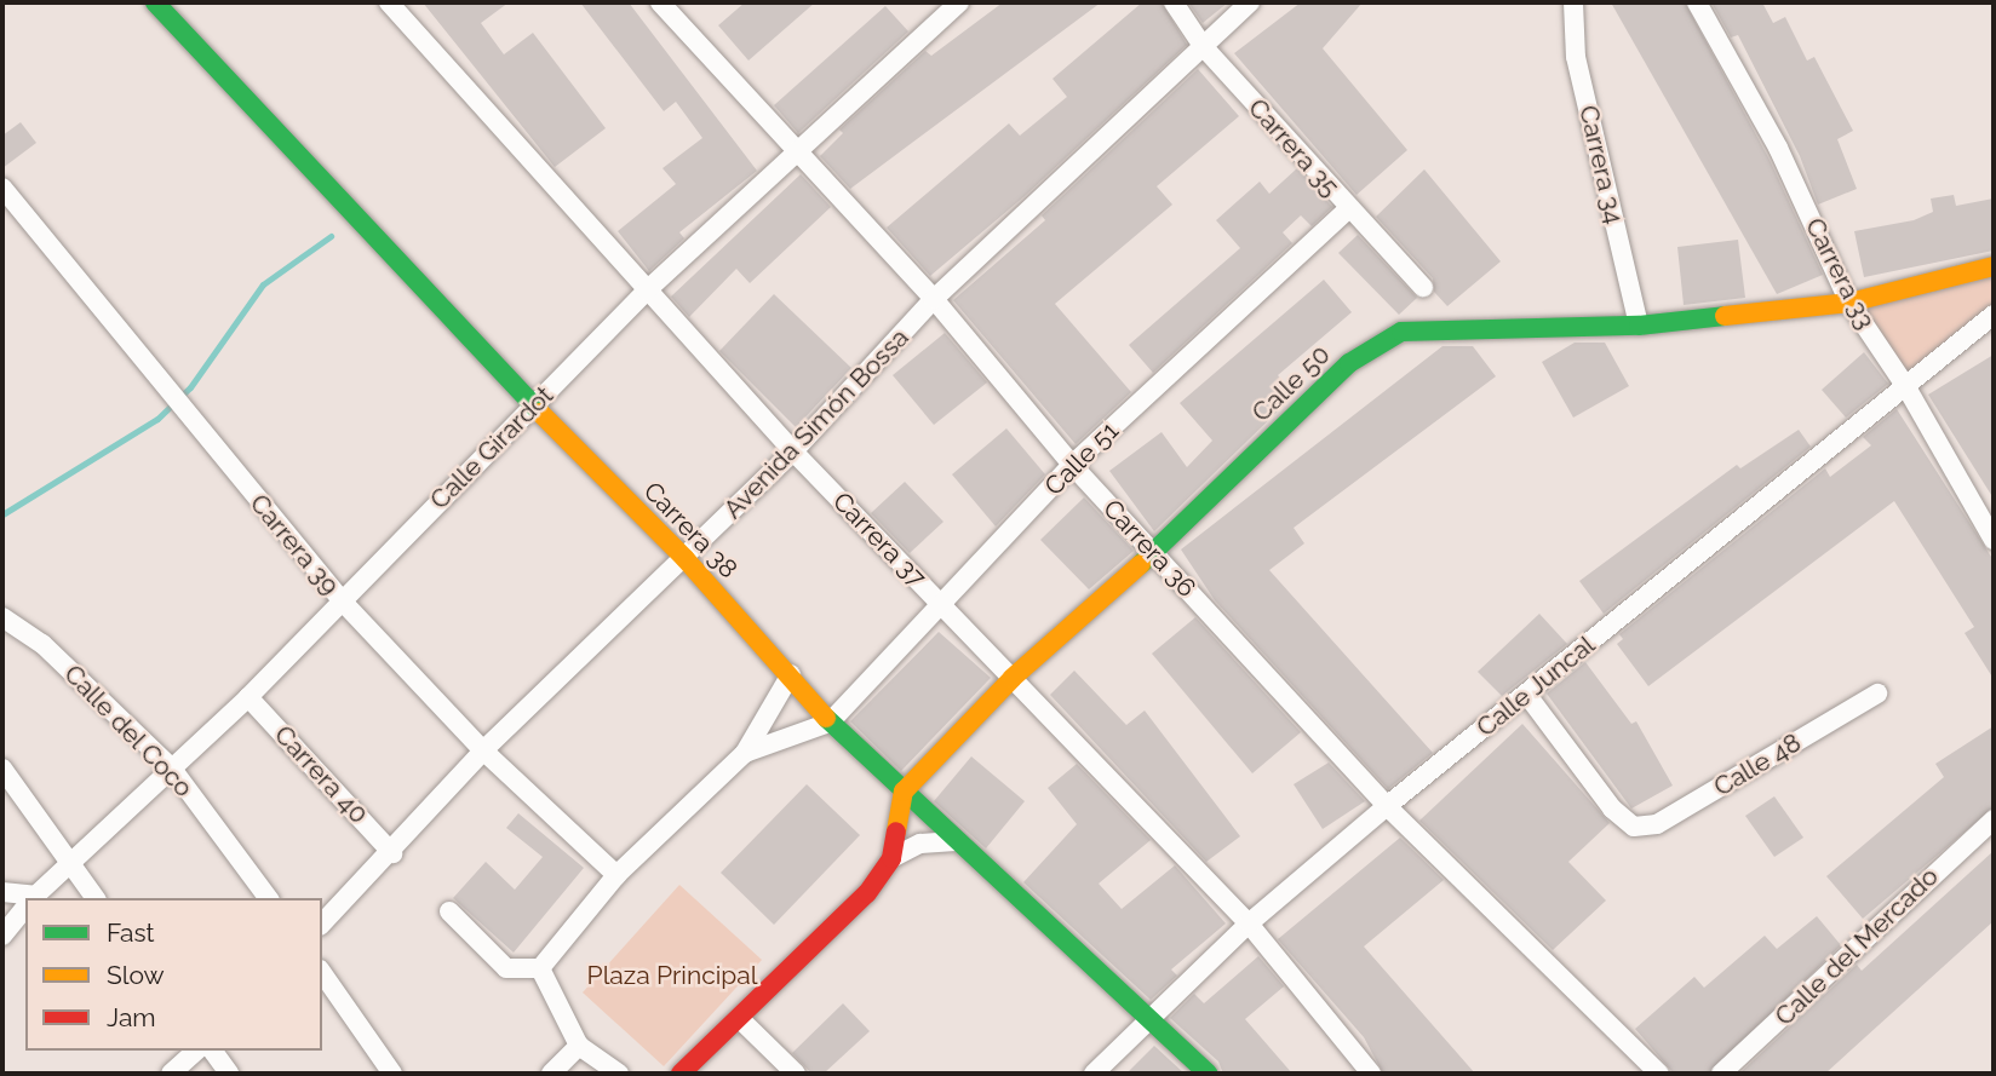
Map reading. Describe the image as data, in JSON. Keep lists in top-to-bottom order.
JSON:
{
  "streets": {
    "street": [
      "Carrera 35",
      "Carrera 34",
      "Carrera 33",
      "Calle 50",
      "Avenida Simón Bossa",
      "Calle Girardot",
      "Calle 51",
      "Carrera 38",
      "Carrera 37",
      "Carrera 39",
      "Carrera 36",
      "Calle Juncal",
      "Calle del Coco",
      "Calle 48",
      "Carrera 40",
      "Calle del Mercado"
    ]
  },
  "crossings": [
    ["Carrera 35", "Avenida Simón Bossa"],
    ["Carrera 35", "Calle 51"],
    ["Carrera 34", "Calle 50"],
    ["Carrera 33", "Calle 50"],
    ["Carrera 33", "Calle Juncal"],
    ["Calle 50", "Carrera 38"],
    ["Calle 50", "Carrera 37"],
    ["Calle 50", "Carrera 36"],
    ["Avenida Simón Bossa", "Carrera 38"],
    ["Avenida Simón Bossa", "Carrera 37"],
    ["Avenida Simón Bossa", "Carrera 39"],
    ["Avenida Simón Bossa", "Carrera 36"],
    ["Avenida Simón Bossa", "Carrera 40"],
    ["Calle Girardot", "Carrera 38"],
    ["Calle Girardot", "Carrera 37"],
    ["Calle Girardot", "Carrera 39"],
    ["Calle Girardot", "Carrera 36"],
    ["Calle Girardot", "Calle del Coco"],
    ["Calle Girardot", "Carrera 40"],
    ["Calle 51", "Carrera 38"],
    ["Calle 51", "Carrera 37"],
    ["Calle 51", "Carrera 36"],
    ["Carrera 38", "Calle Juncal"],
    ["Carrera 37", "Calle Juncal"],
    ["Carrera 36", "Calle Juncal"],
    ["Calle Juncal", "Calle 48"]
  ],
  "parks": ["Plaza Principal"],
  "legend": ["Fast", "Slow", "Jam"]
}
